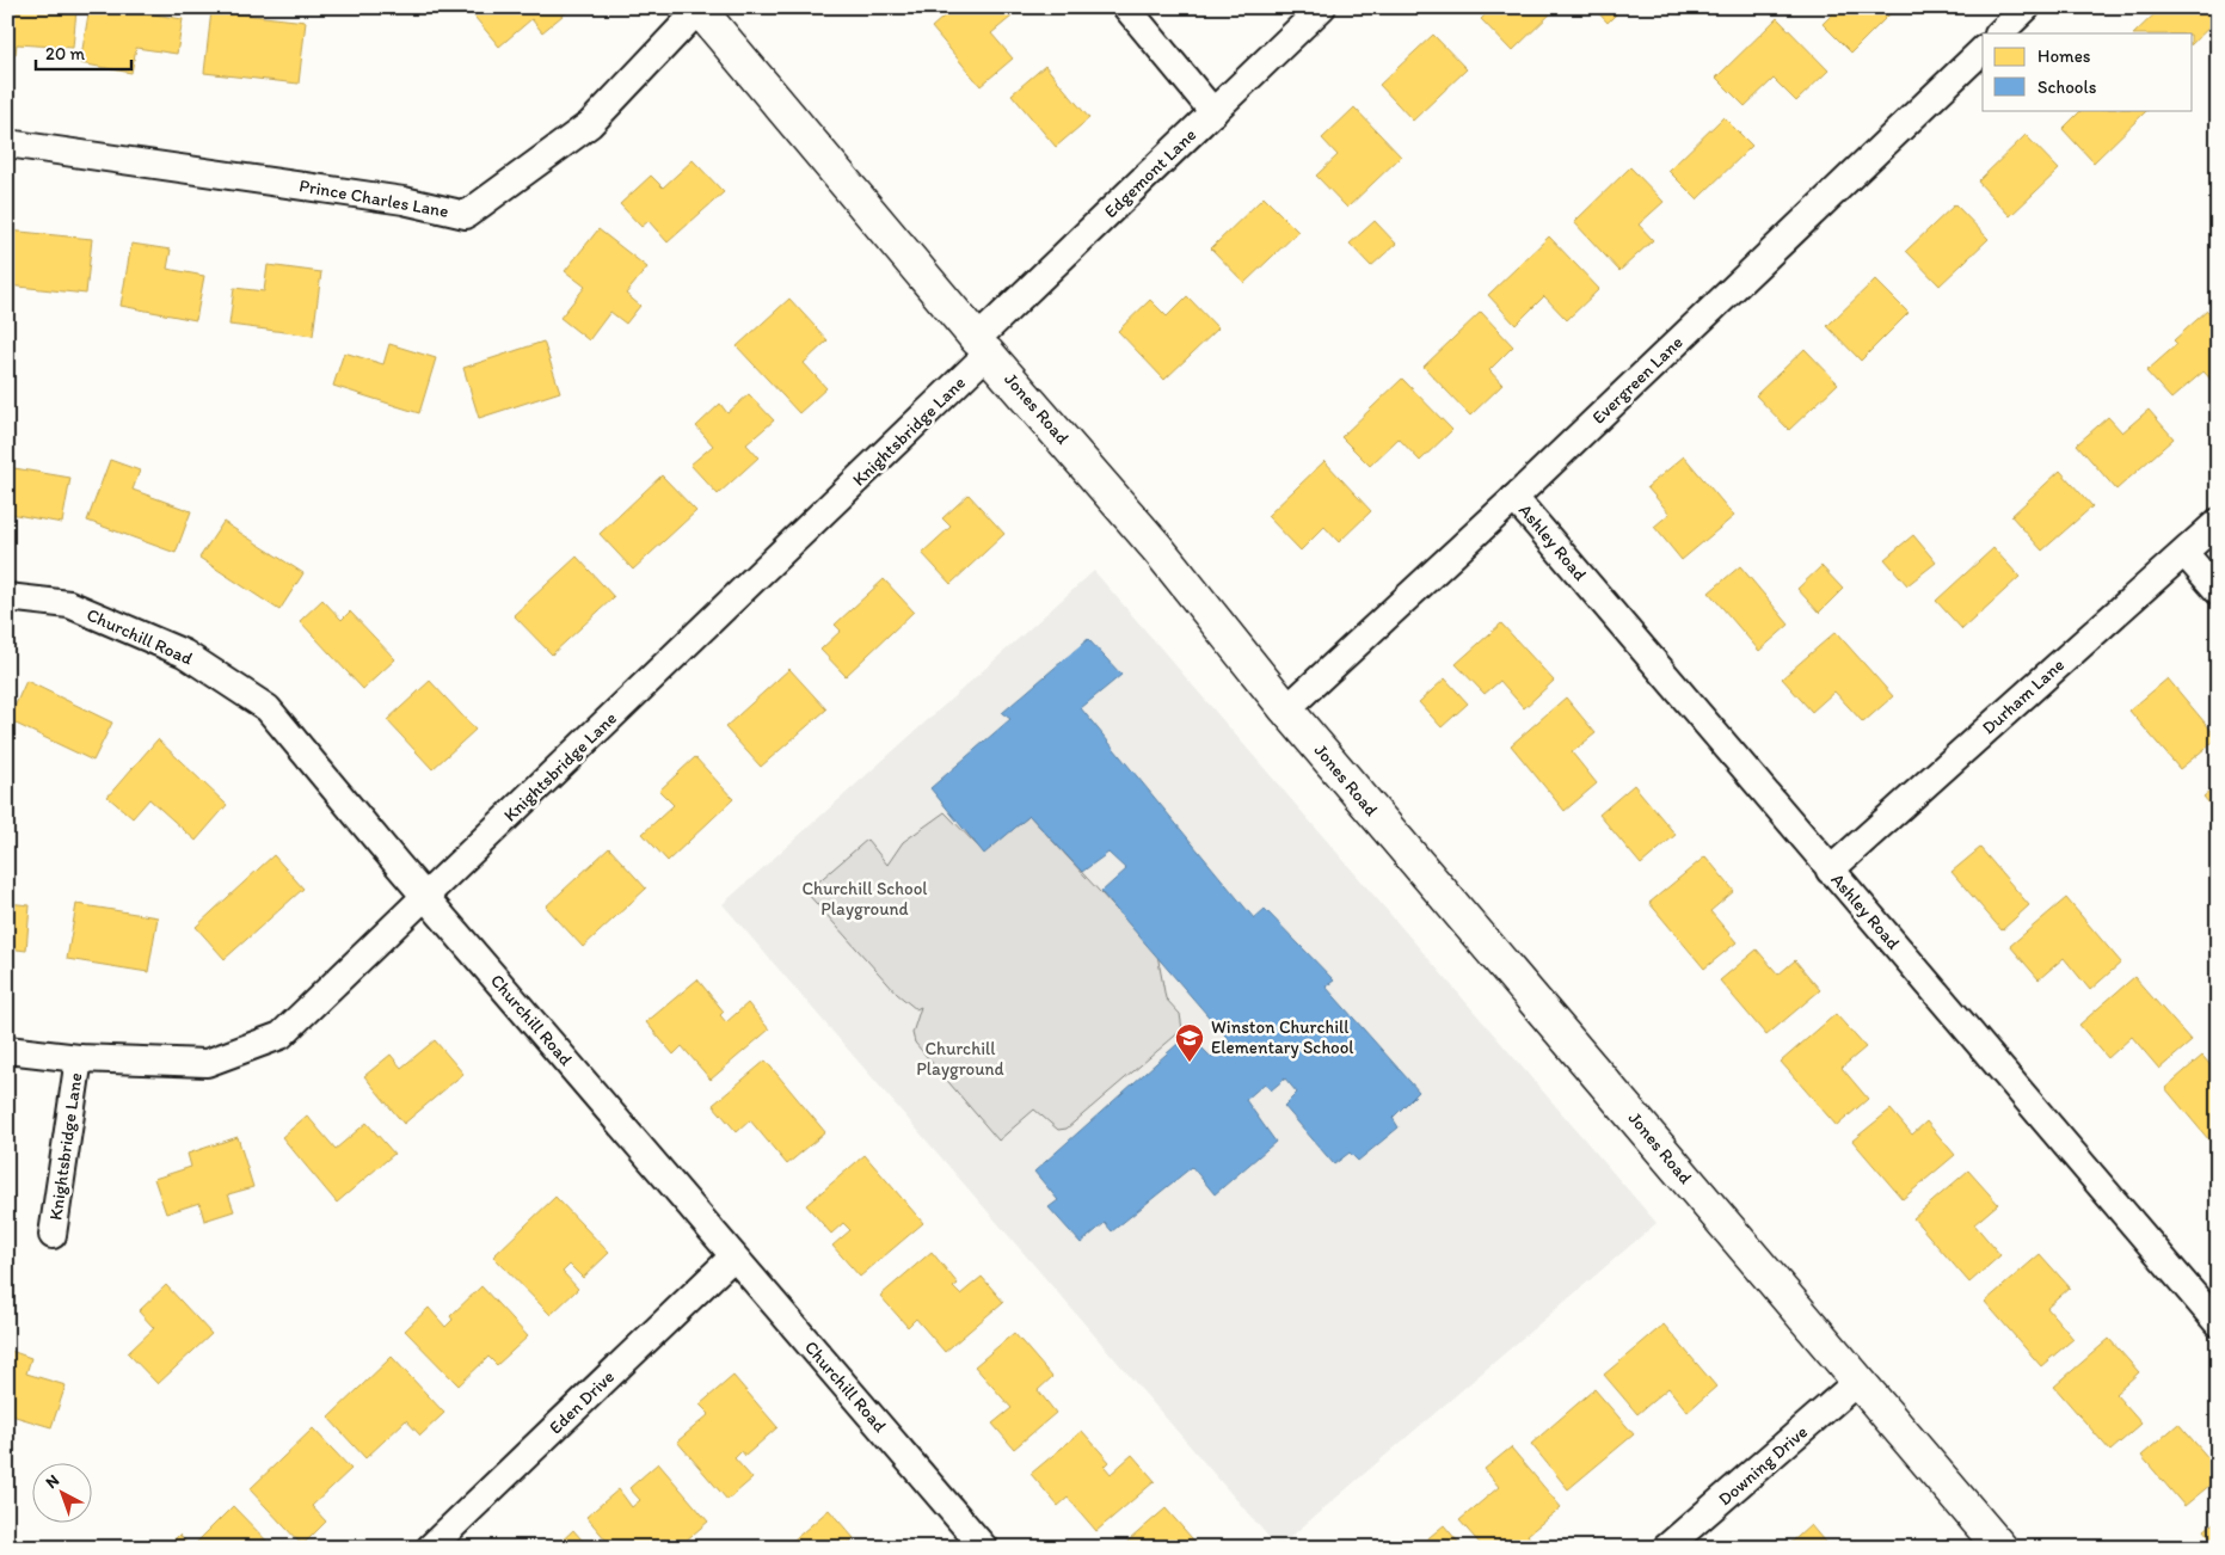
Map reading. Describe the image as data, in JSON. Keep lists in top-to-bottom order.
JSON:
{
  "streets": {
    "street": [
      "Edgemont Lane",
      "Prince Charles Lane",
      "Evergreen Lane",
      "Jones Road",
      "Knightsbridge Lane",
      "Ashley Road",
      "Churchill Road",
      "Durham Lane",
      "Eden Drive",
      "Downing Drive"
    ]
  },
  "crossings": [
    ["Edgemont Lane", "Jones Road"],
    ["Edgemont Lane", "Knightsbridge Lane"],
    ["Prince Charles Lane", "Jones Road"],
    ["Evergreen Lane", "Jones Road"],
    ["Evergreen Lane", "Ashley Road"],
    ["Jones Road", "Knightsbridge Lane"],
    ["Jones Road", "Downing Drive"],
    ["Knightsbridge Lane", "Churchill Road"],
    ["Ashley Road", "Durham Lane"],
    ["Churchill Road", "Eden Drive"]
  ],
  "parks": ["Churchill School Playground", "Churchill Playground"],
  "places": {
    "school or university": ["Winston Churchill Elementary School"]
  },
  "legend": ["Homes", "Schools"],
  "scale_bar": "20 m",
  "north": "top left"
}
